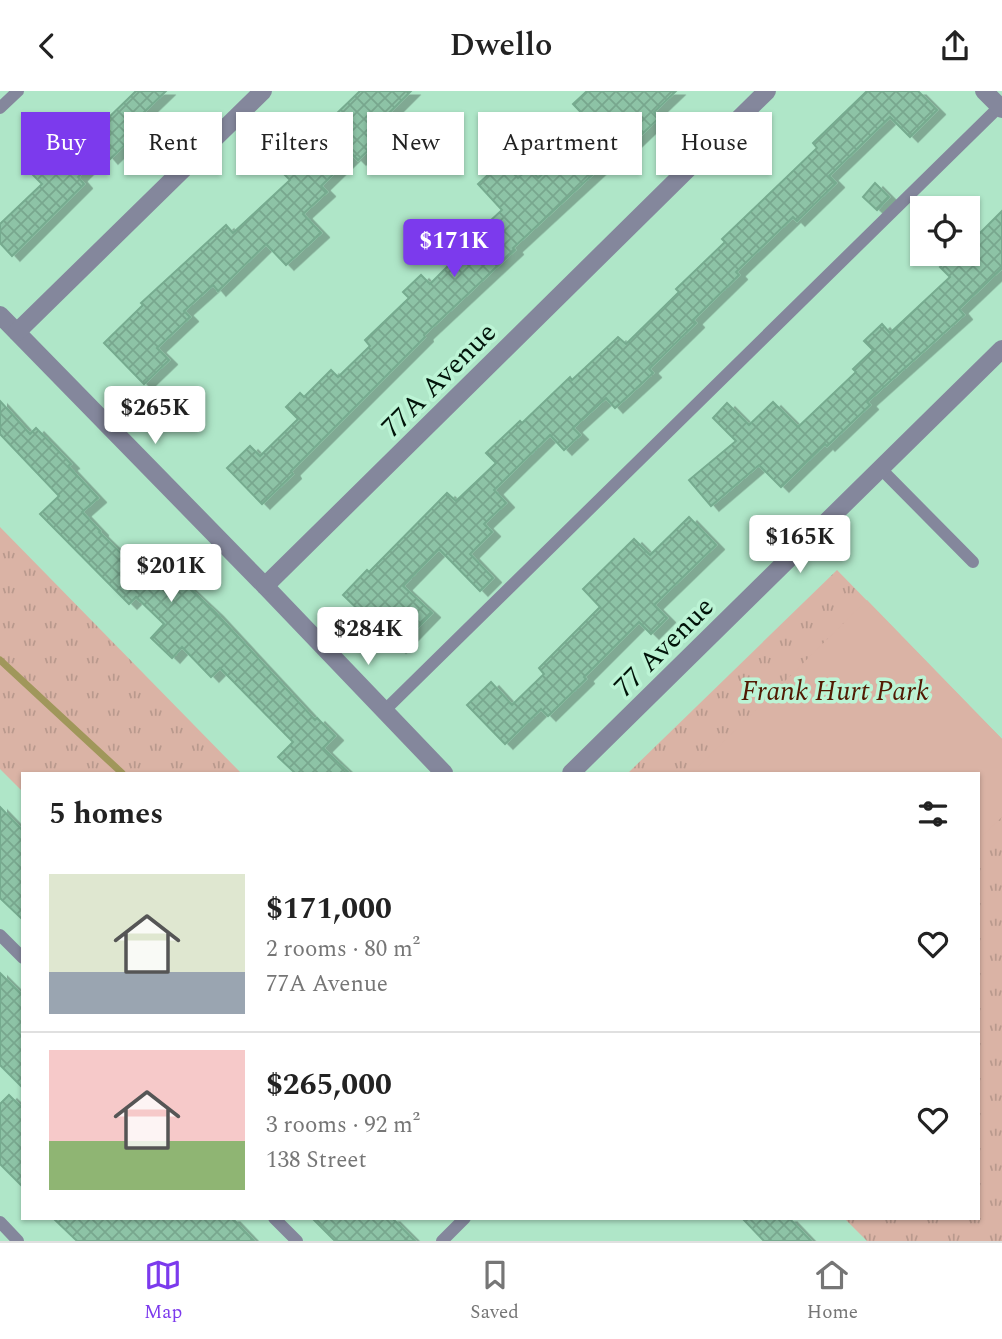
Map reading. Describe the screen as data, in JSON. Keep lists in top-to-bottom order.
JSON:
{
  "streets": {
    "street": ["77A Avenue", "77 Avenue"]
  },
  "parks": ["Frank Hurt Park"],
  "page": {
    "header": "Dwello",
    "chip": [
      "Buy",
      "Rent",
      "Filters",
      "New",
      "Apartment",
      "House"
    ],
    "price": [
      "$171K",
      "$265K",
      "$165K",
      "$201K",
      "$284K"
    ],
    "heading": "5 homes",
    "list": [
      {
        "name": "$171,000",
        "note": "2 rooms · 80 m² · 77A Avenue"
      },
      {
        "name": "$265,000",
        "note": "3 rooms · 92 m² · 138 Street"
      }
    ],
    "tabs": ["Map", "Saved", "Home"]
  }
}
